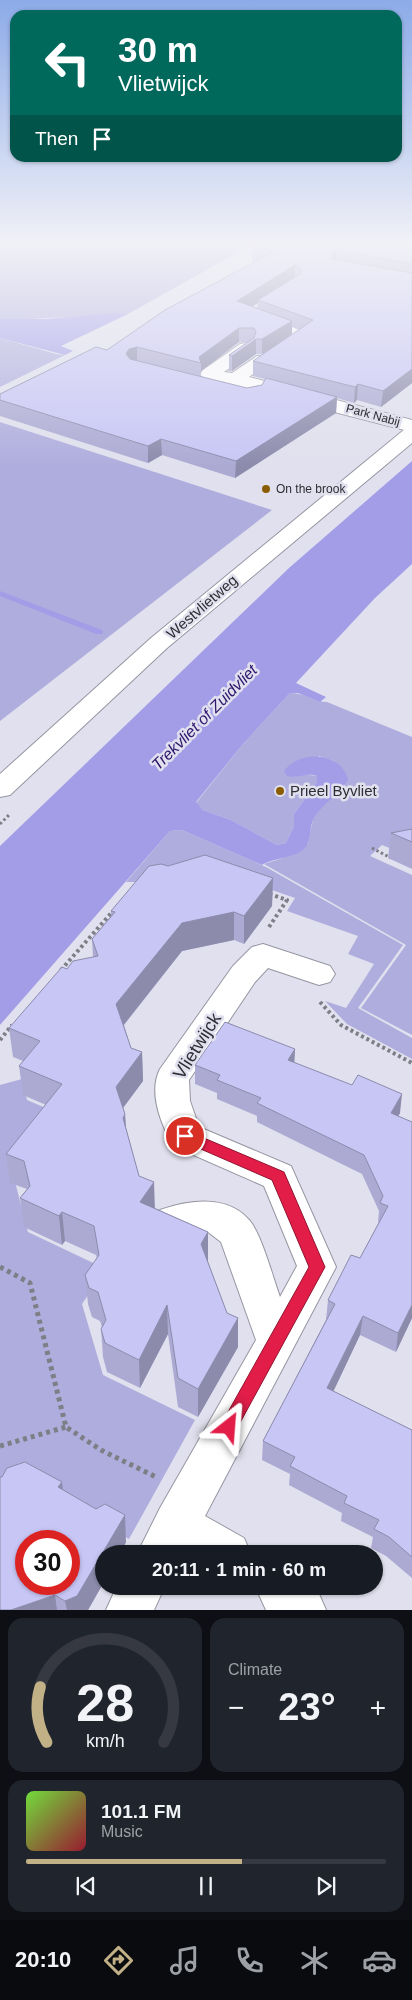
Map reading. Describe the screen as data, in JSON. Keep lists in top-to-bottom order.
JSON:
{
  "streets": {
    "street": ["Park Nabij", "Westvlietweg", "Vlietwijck"]
  },
  "crossings": [
    ["Park Nabij", "Westvlietweg"]
  ],
  "water": ["Trekvliet of Zuidvliet"],
  "places": ["On the brook", "Prieel Byvliet"],
  "page": {
    "turn": ["30 m", "Vlietwijck"],
    "then": "Then",
    "limit": "30",
    "trip": "20:11 · 1 min · 60 m",
    "tile": "Climate",
    "heat": ["−", "23°", "+"],
    "song": ["101.1 FM", "Music"],
    "tabs": "20:10",
    "gauge": ["28", "km/h"]
  }
}
